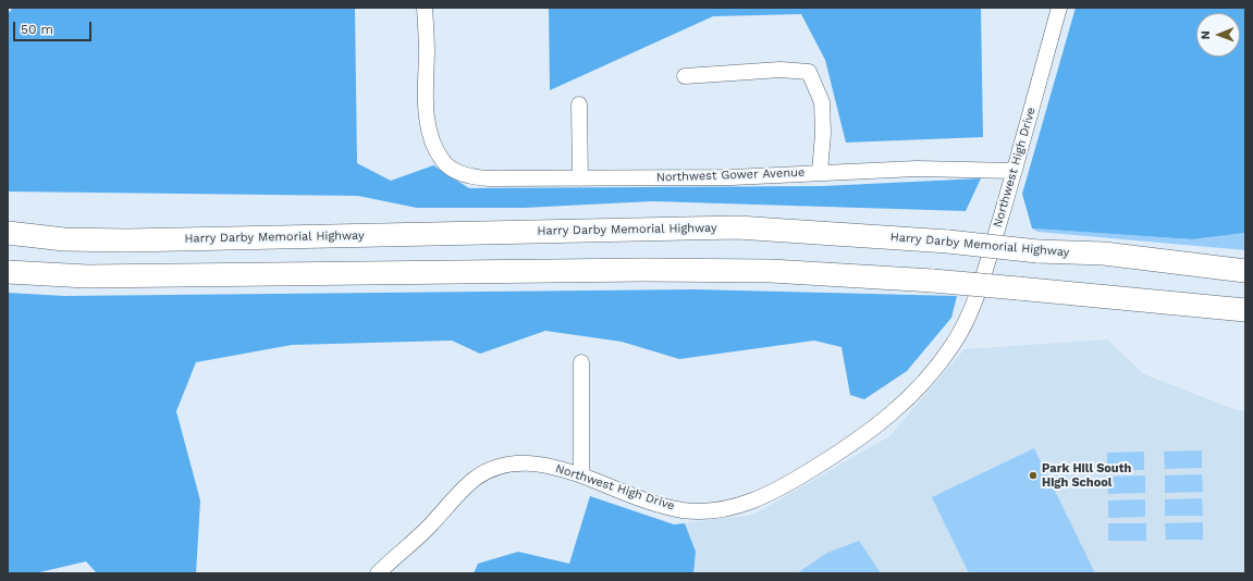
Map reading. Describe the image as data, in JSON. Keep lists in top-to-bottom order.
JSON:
{
  "streets": {
    "highway": ["Harry Darby Memorial Highway"],
    "street": ["Northwest High Drive", "Northwest Gower Avenue"]
  },
  "crossings": [
    ["Northwest High Drive", "Northwest Gower Avenue"]
  ],
  "places": ["Park Hill South High School"],
  "scale_bar": "50 m",
  "north": "left"
}
